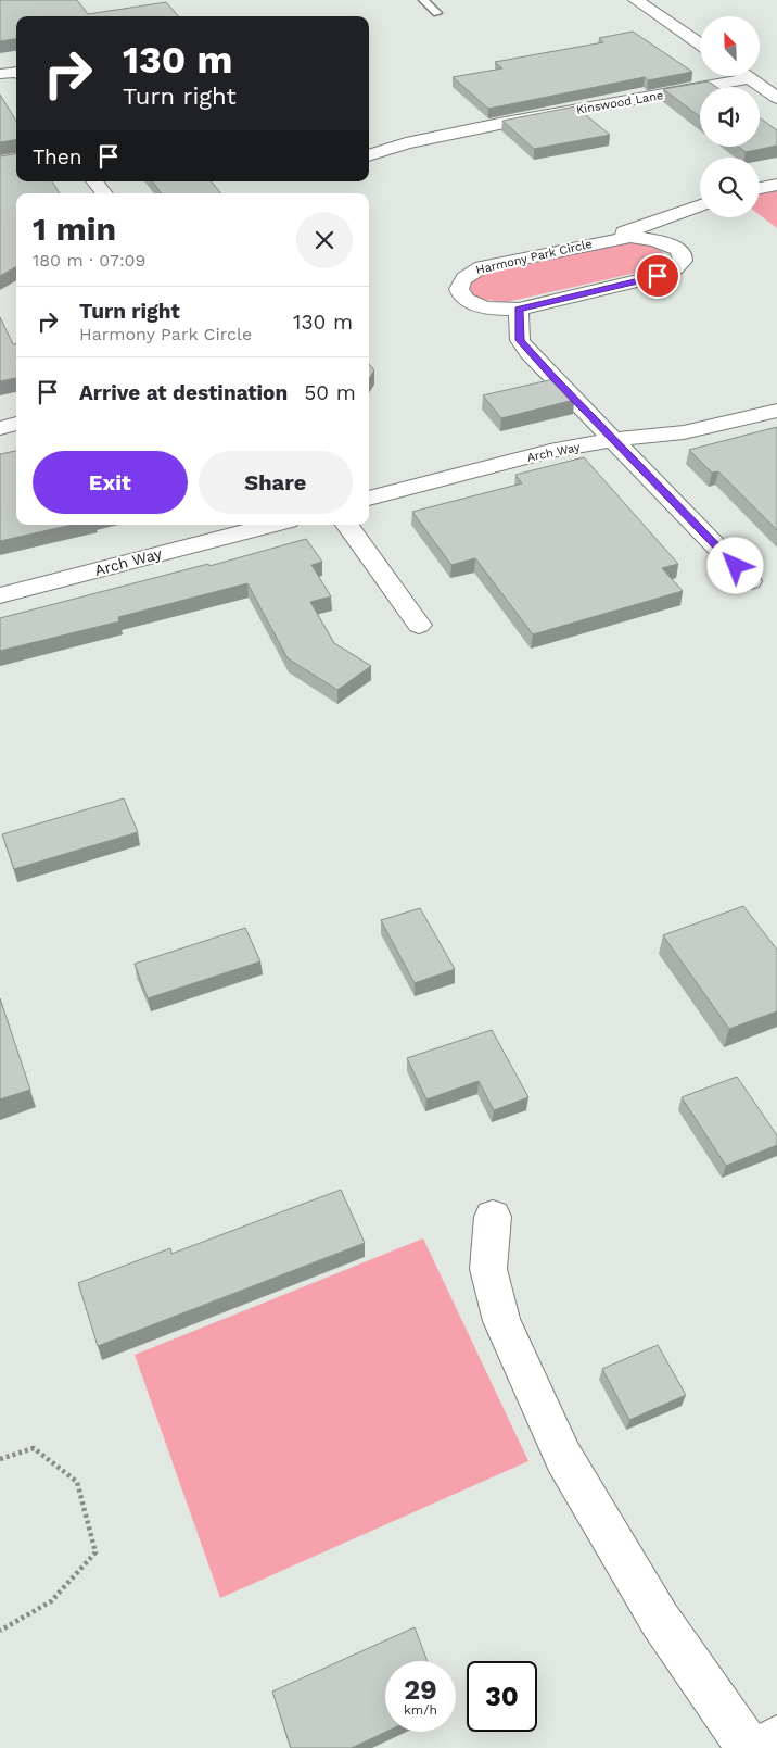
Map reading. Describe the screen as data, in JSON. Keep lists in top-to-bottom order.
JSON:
{
  "streets": {
    "street": ["Kinswood Lane", "Harmony Park Circle", "Arch Way"]
  },
  "north": "top left",
  "page": {
    "turn": ["130 m", "Turn right"],
    "then": "Then",
    "heading": ["1 min", "180 m · 07:09"],
    "list": [
      {
        "name": "Turn right",
        "note": "Harmony Park Circle",
        "value": "130 m"
      },
      {
        "name": "Arrive at destination",
        "value": "50 m"
      }
    ],
    "buttons": ["Exit", "Share"],
    "speed": "29 km/h",
    "limit": "30"
  }
}
